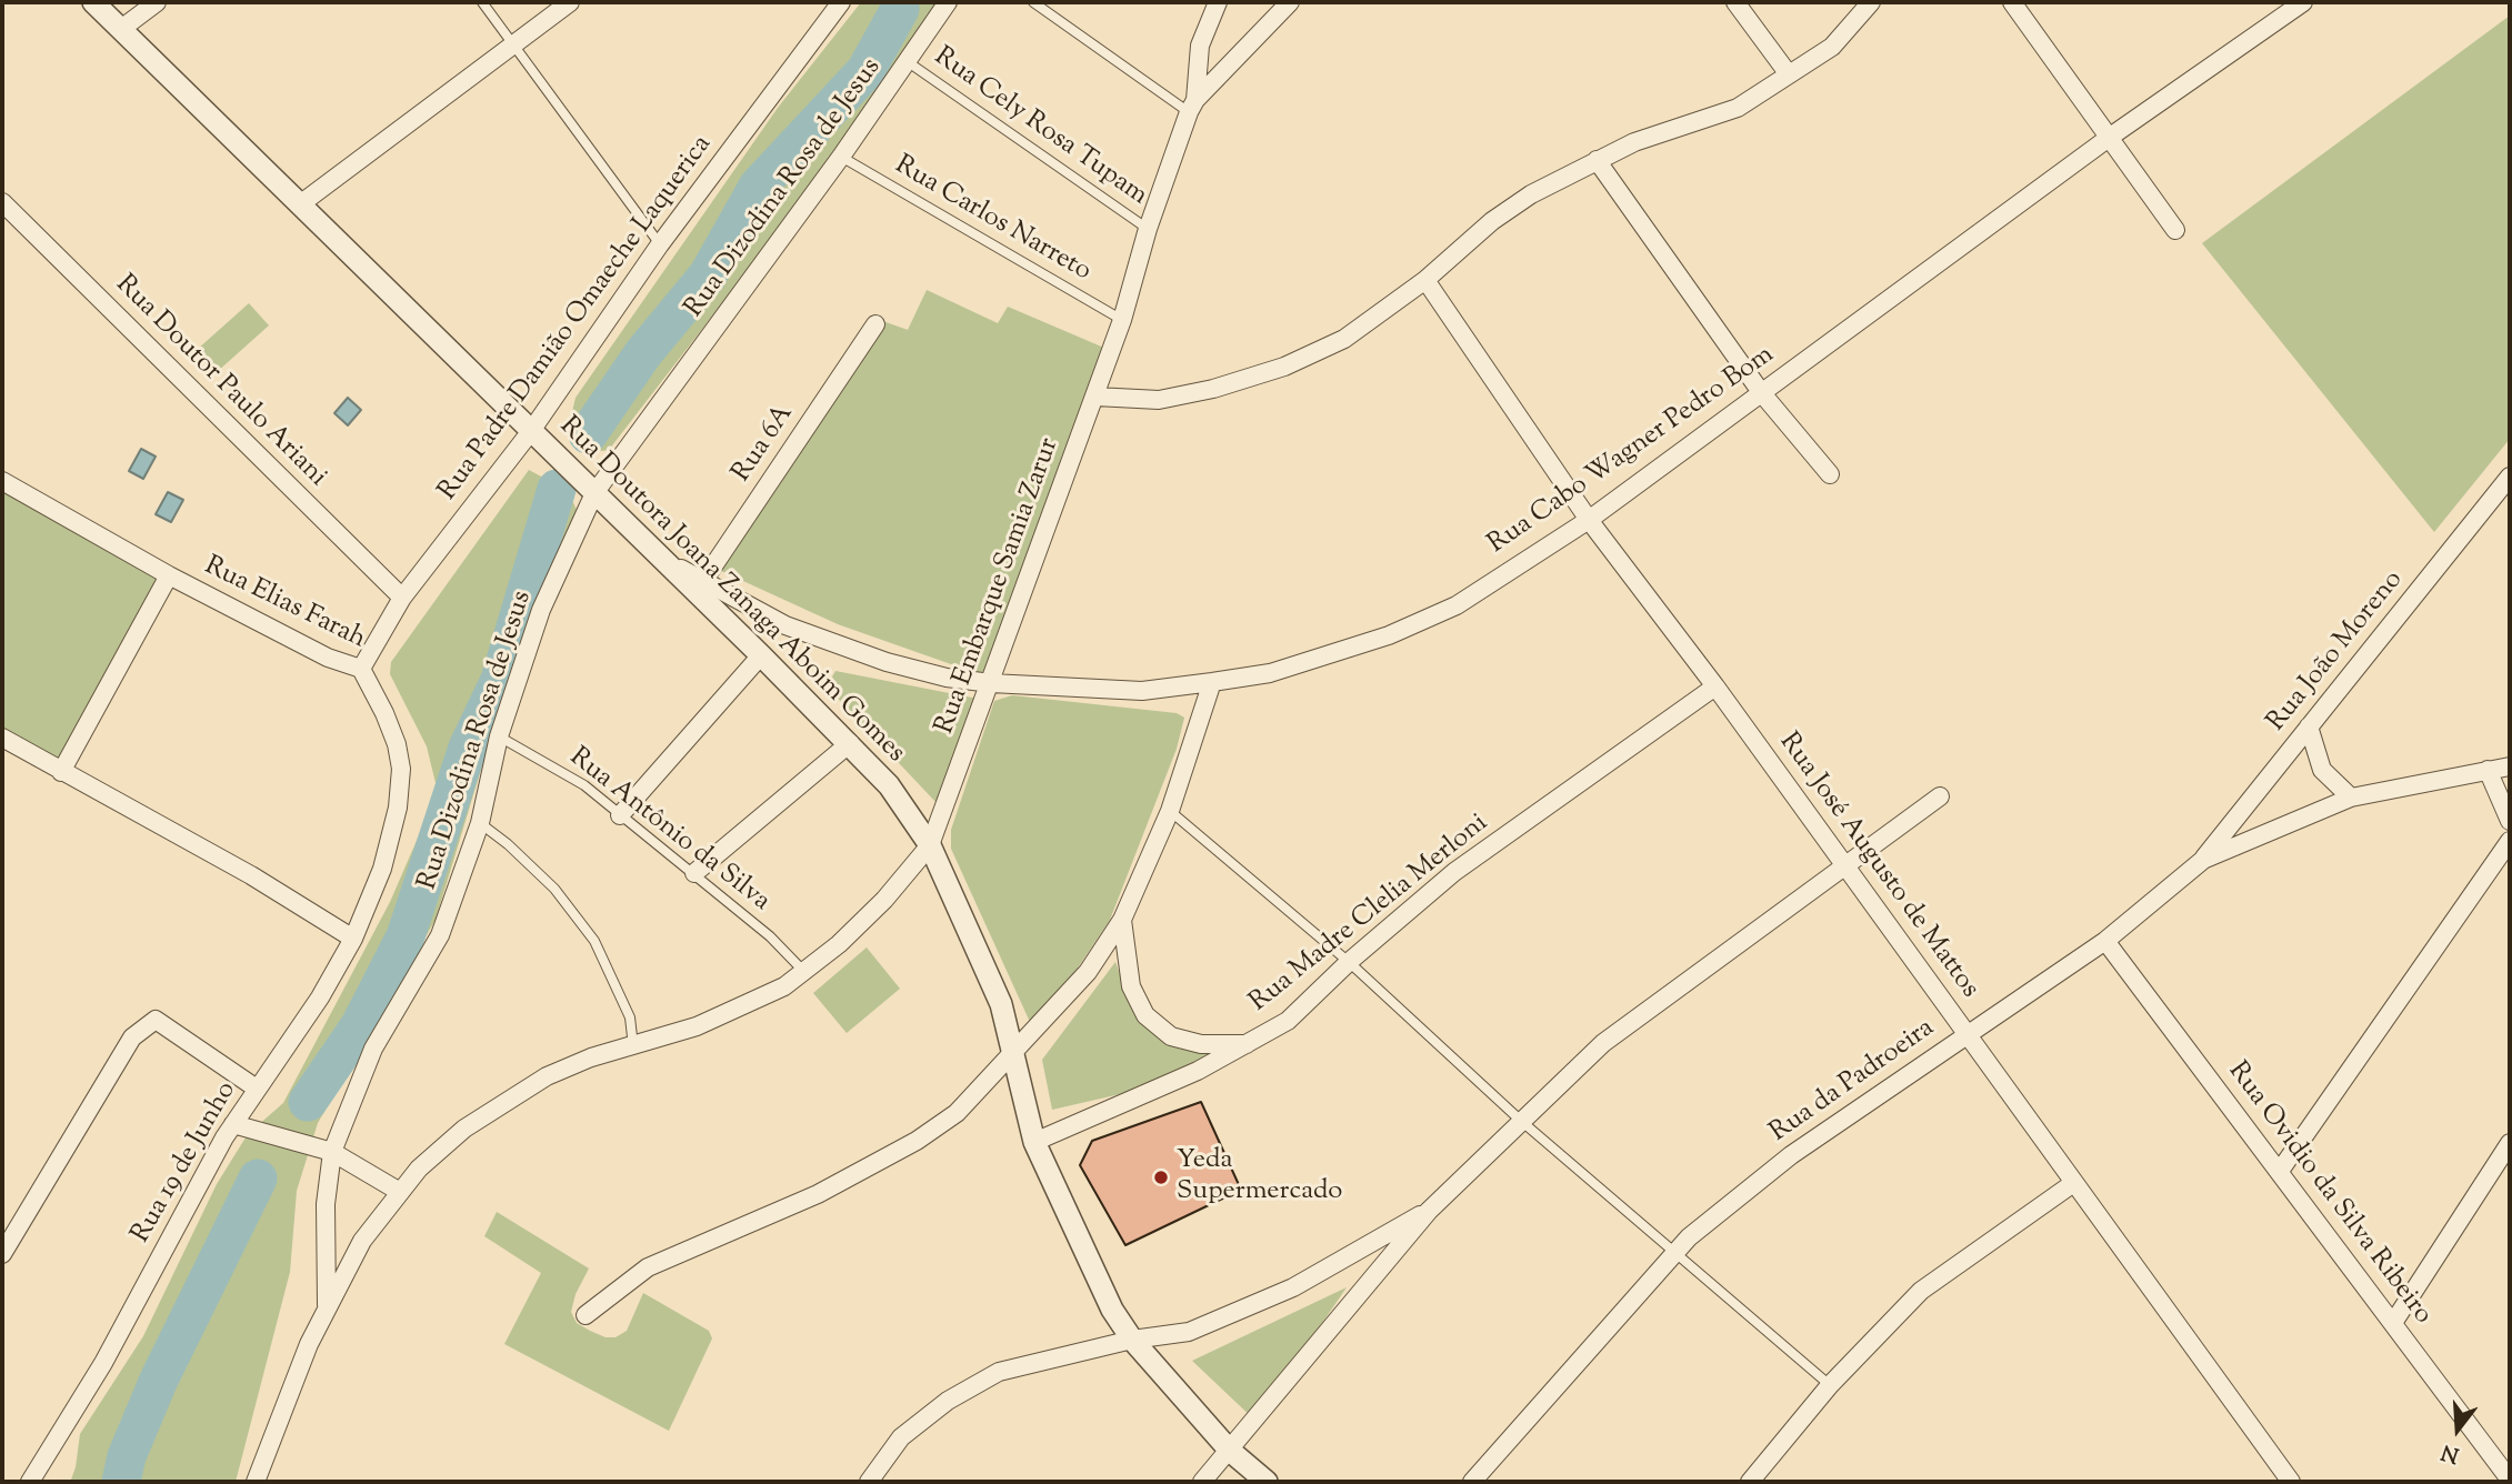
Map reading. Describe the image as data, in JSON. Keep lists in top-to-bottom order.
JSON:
{
  "streets": {
    "street": [
      "Rua Dizodina Rosa de Jesus",
      "Rua Padre Damião Omaeche Laquerica",
      "Rua Doutor Paulo Ariani",
      "Rua 6A",
      "Rua Cabo Wagner Pedro Bom",
      "Rua Embarque Samia Zarur",
      "Rua Doutora Joana Zanaga Aboim Gomes",
      "Rua Elias Farah",
      "Rua João Moreno",
      "Rua José Augusto de Mattos",
      "Rua Madre Clelia Merloni",
      "Rua da Padroeira",
      "Rua 19 de Junho",
      "Rua Ovidio da Silva Ribeiro"
    ],
    "lane": ["Rua Cely Rosa Tupam", "Rua Carlos Narreto", "Rua Antônio da Silva"]
  },
  "crossings": [
    ["Rua Cely Rosa Tupam", "Rua Dizodina Rosa de Jesus"],
    ["Rua Cely Rosa Tupam", "Rua Embarque Samia Zarur"],
    ["Rua Dizodina Rosa de Jesus", "Rua Carlos Narreto"],
    ["Rua Dizodina Rosa de Jesus", "Rua Embarque Samia Zarur"],
    ["Rua Dizodina Rosa de Jesus", "Rua Doutora Joana Zanaga Aboim Gomes"],
    ["Rua Dizodina Rosa de Jesus", "Rua Antônio da Silva"],
    ["Rua Carlos Narreto", "Rua Embarque Samia Zarur"],
    ["Rua Padre Damião Omaeche Laquerica", "Rua Doutor Paulo Ariani"],
    ["Rua Padre Damião Omaeche Laquerica", "Rua Doutora Joana Zanaga Aboim Gomes"],
    ["Rua Padre Damião Omaeche Laquerica", "Rua Elias Farah"],
    ["Rua 6A", "Rua Cabo Wagner Pedro Bom"],
    ["Rua 6A", "Rua Doutora Joana Zanaga Aboim Gomes"],
    ["Rua Cabo Wagner Pedro Bom", "Rua Embarque Samia Zarur"],
    ["Rua Cabo Wagner Pedro Bom", "Rua Doutora Joana Zanaga Aboim Gomes"],
    ["Rua Cabo Wagner Pedro Bom", "Rua José Augusto de Mattos"],
    ["Rua Embarque Samia Zarur", "Rua Doutora Joana Zanaga Aboim Gomes"],
    ["Rua Embarque Samia Zarur", "Rua Antônio da Silva"],
    ["Rua Doutora Joana Zanaga Aboim Gomes", "Rua Madre Clelia Merloni"],
    ["Rua Elias Farah", "Rua 19 de Junho"],
    ["Rua João Moreno", "Rua da Padroeira"],
    ["Rua José Augusto de Mattos", "Rua Madre Clelia Merloni"],
    ["Rua José Augusto de Mattos", "Rua da Padroeira"],
    ["Rua da Padroeira", "Rua Ovidio da Silva Ribeiro"]
  ],
  "places": ["Yeda Supermercado"],
  "north": "bottom"
}
